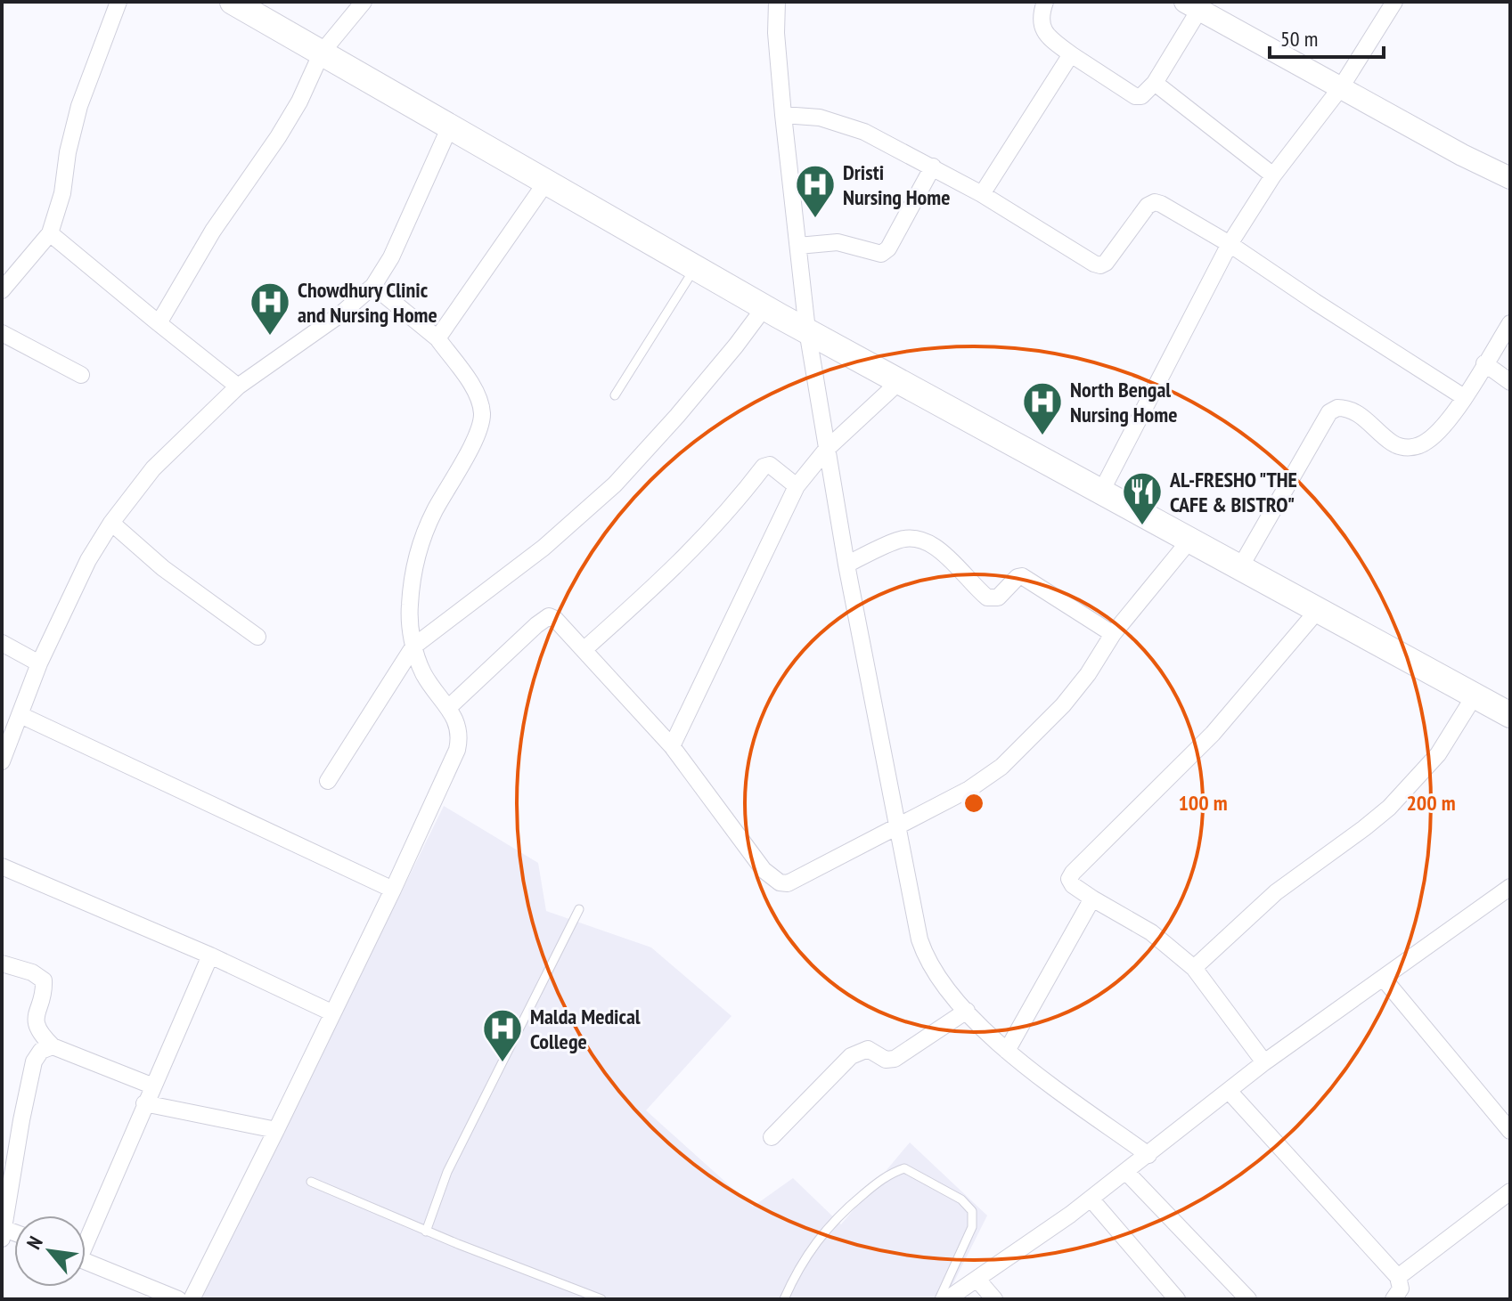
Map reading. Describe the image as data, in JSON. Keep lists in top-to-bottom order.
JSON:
{
  "places": {
    "hospital": [
      "Dristi Nursing Home",
      "Chowdhury Clinic and Nursing Home",
      "North Bengal Nursing Home",
      "Malda Medical College"
    ],
    "restaurant": ["AL-FRESHO \"THE CAFE & BISTRO\""]
  },
  "scale_bar": "50 m",
  "north": "top left",
  "rings": ["100 m", "200 m"]
}
